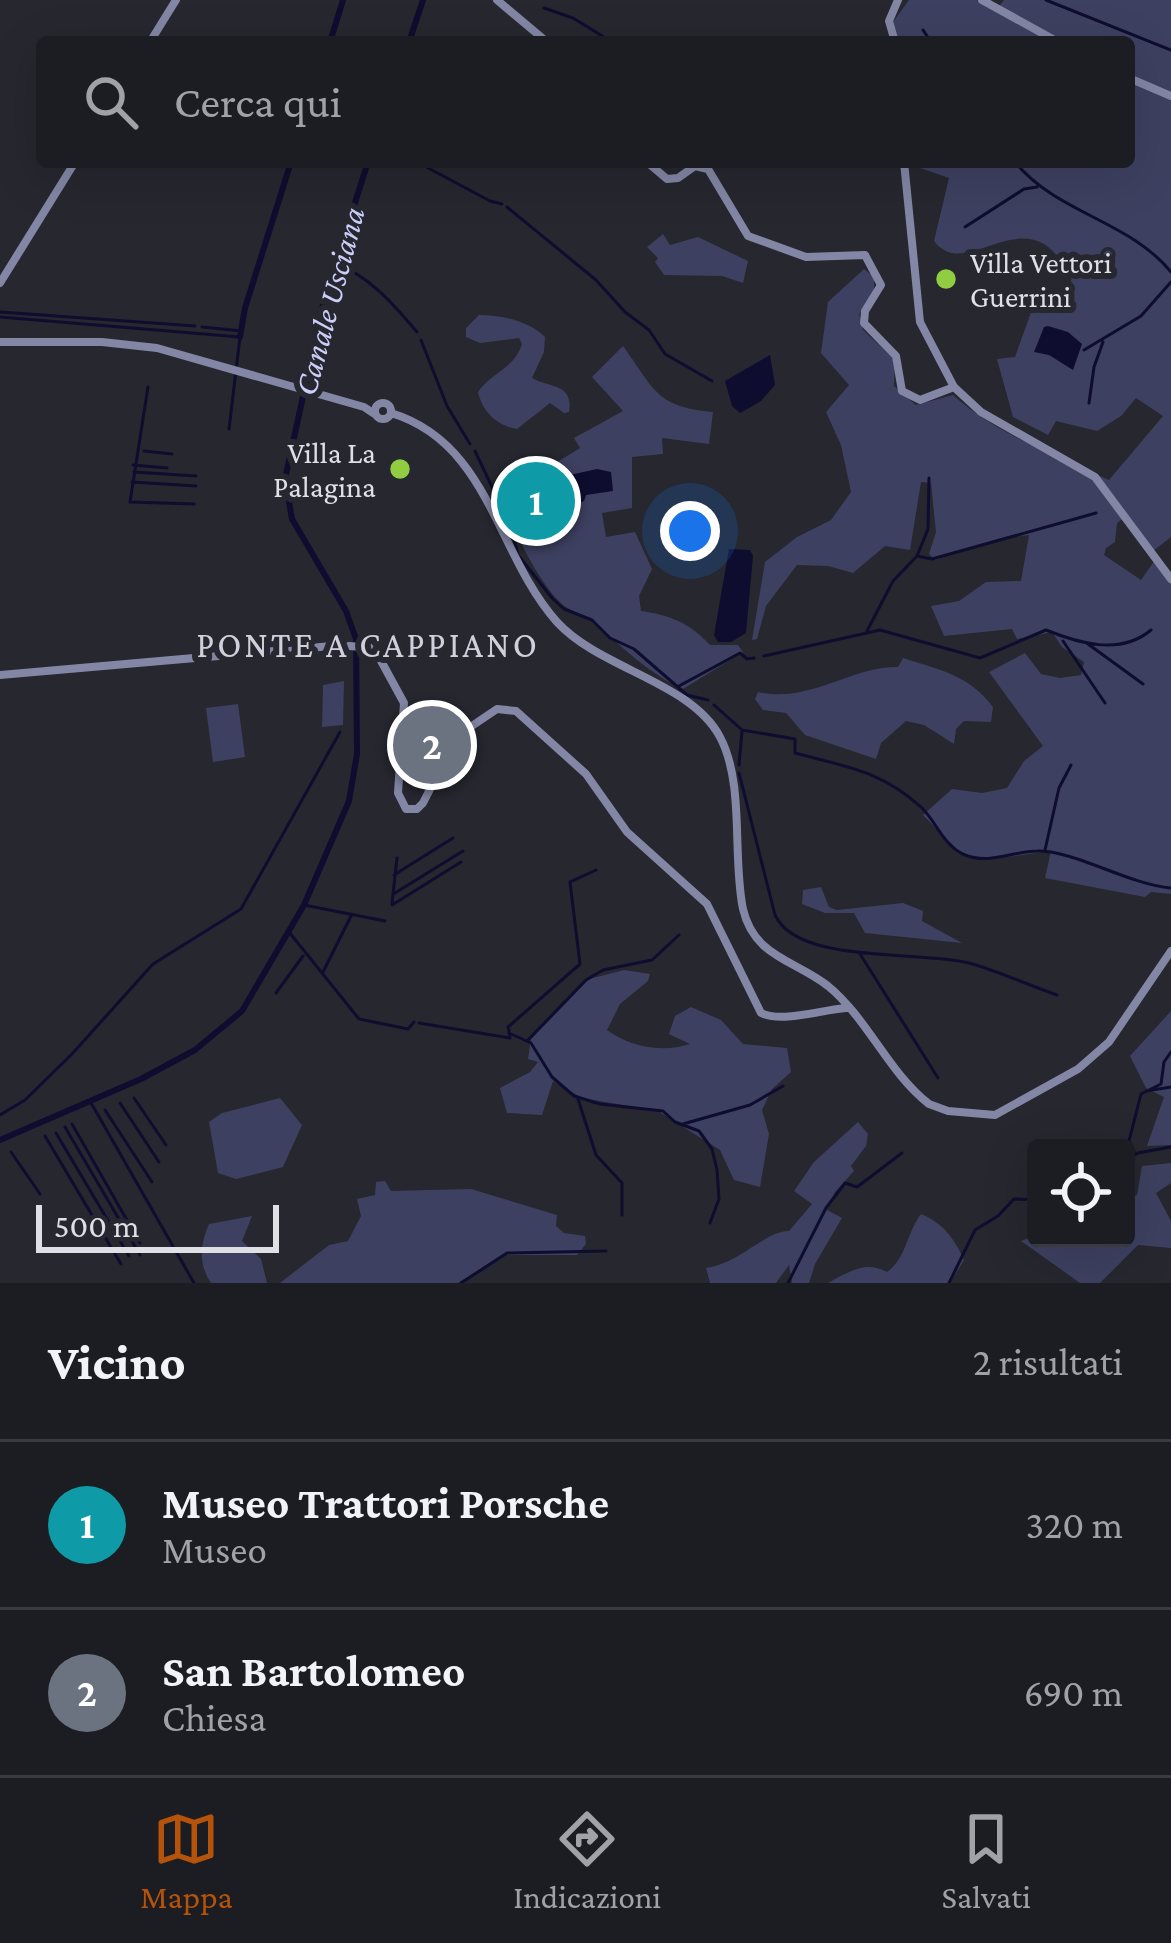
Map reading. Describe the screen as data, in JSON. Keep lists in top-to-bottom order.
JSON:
{
  "districts": ["PONTE A CAPPIANO"],
  "water": ["Canale Usciana"],
  "places": ["Villa Vettori Guerrini", "Villa La Palagina"],
  "scale_bar": "500 m",
  "page": {
    "search": "Cerca qui",
    "pins": ["1", "2"],
    "scale": "500 m",
    "heading": ["Vicino", "2 risultati"],
    "list": [
      {
        "mark": "1",
        "name": "Museo Trattori Porsche",
        "note": "Museo",
        "value": "320 m"
      },
      {
        "mark": "2",
        "name": "San Bartolomeo",
        "note": "Chiesa",
        "value": "690 m"
      }
    ],
    "nav": ["Mappa", "Indicazioni", "Salvati"]
  }
}
